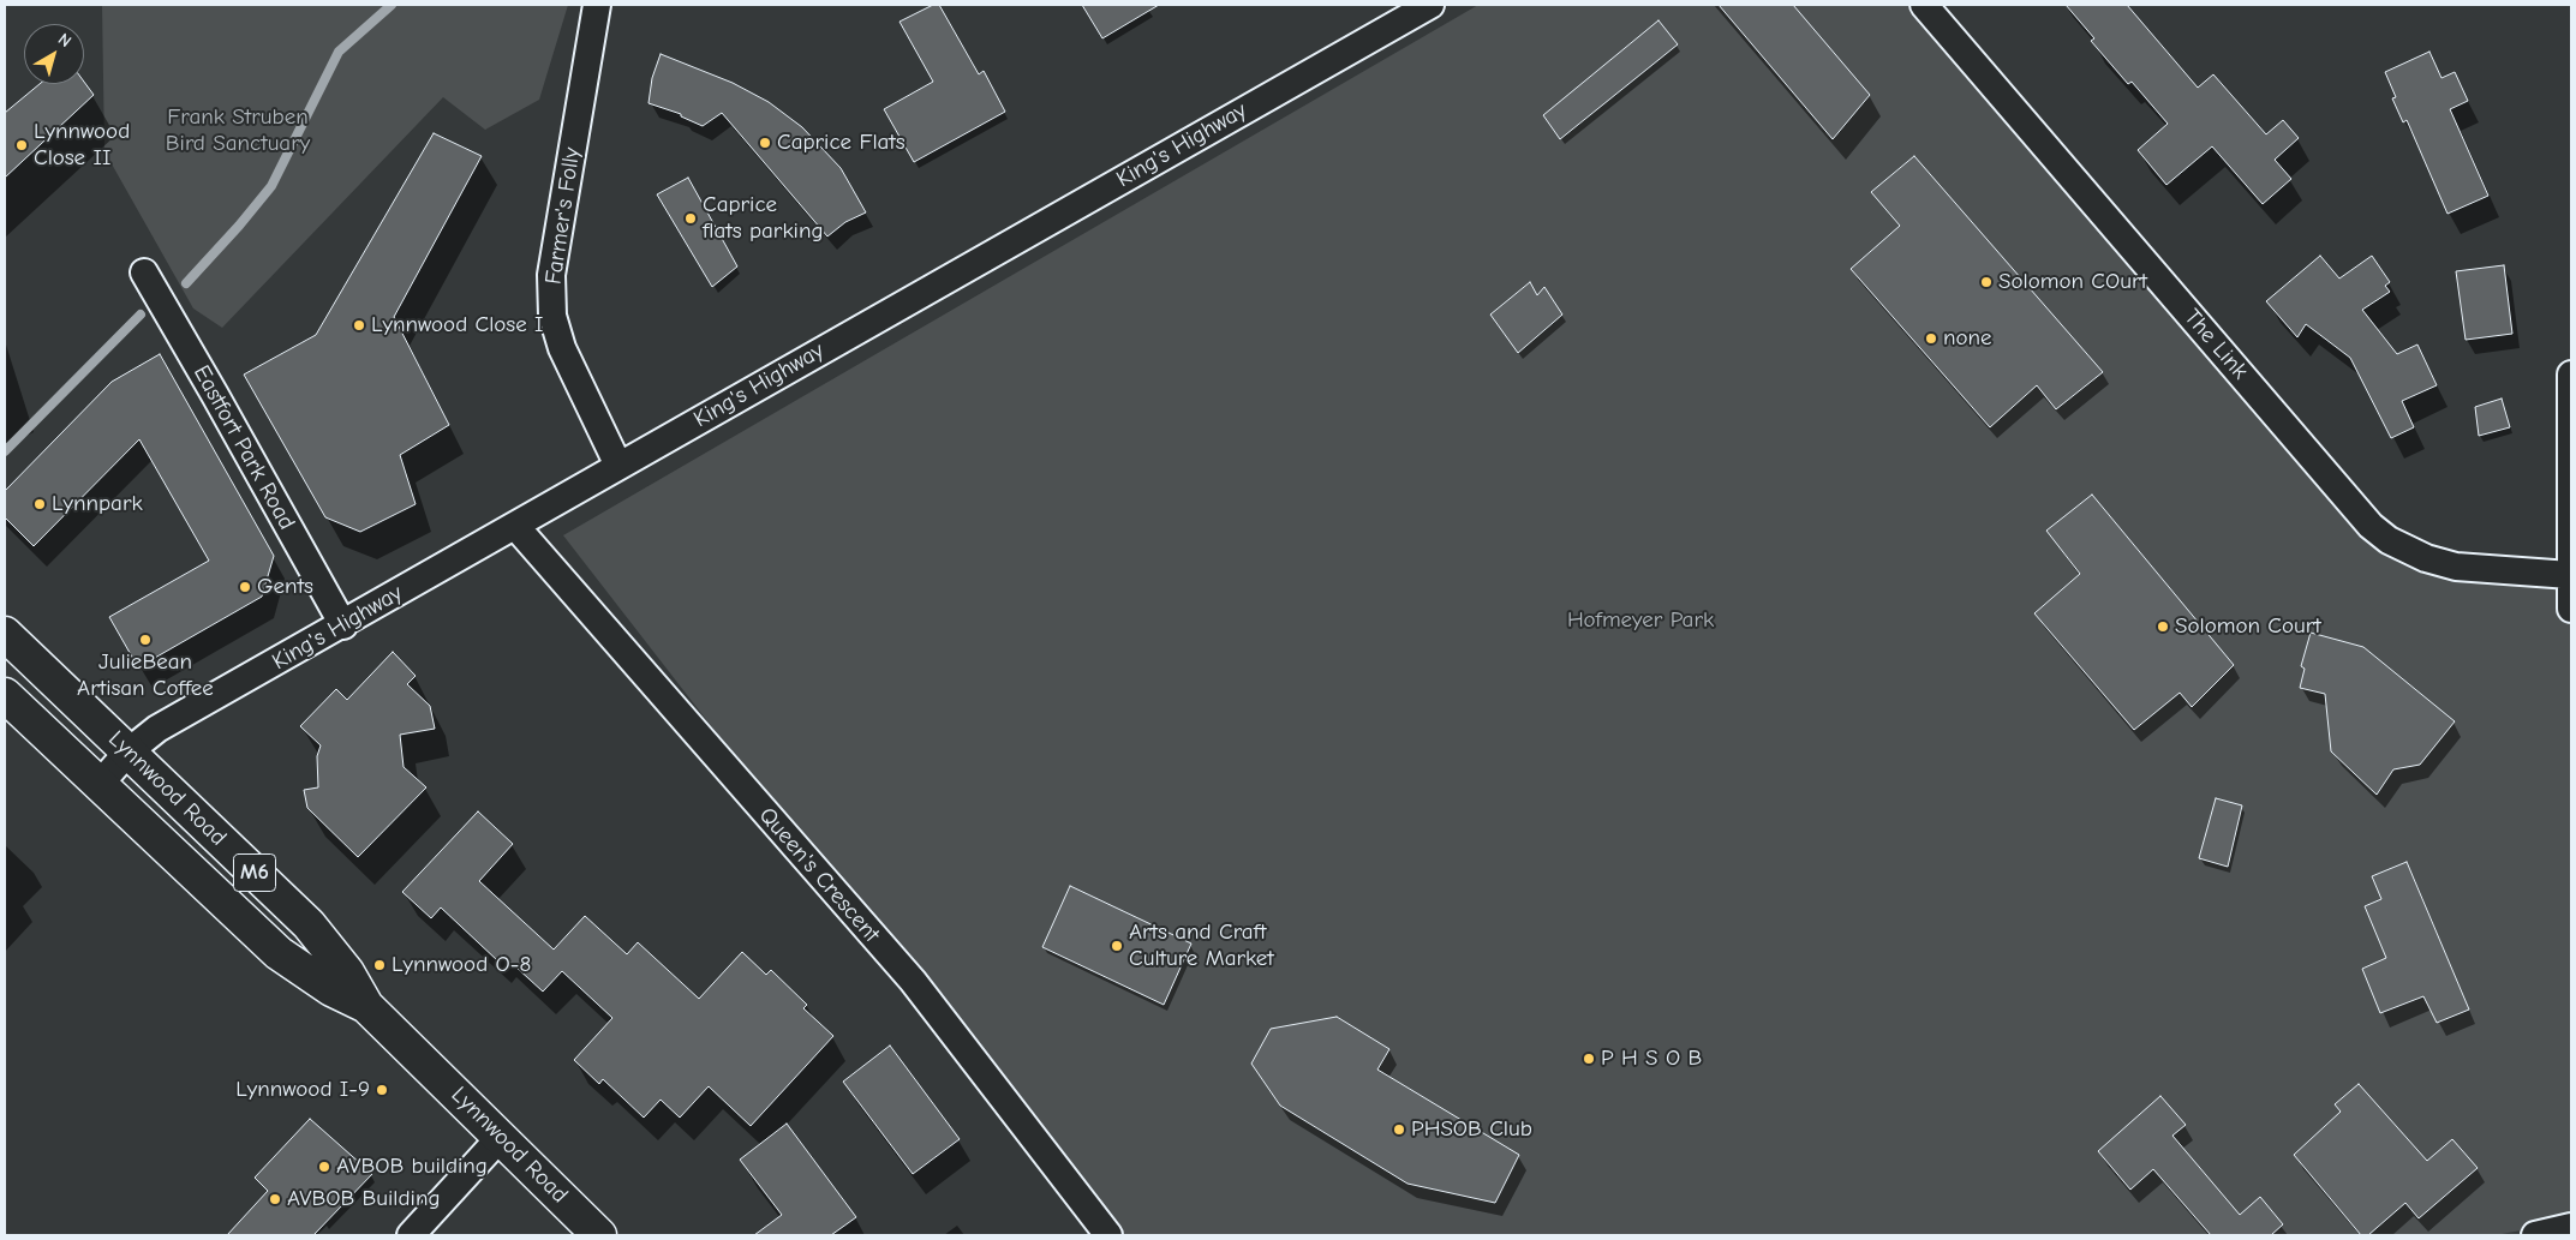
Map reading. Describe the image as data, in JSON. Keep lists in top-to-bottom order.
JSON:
{
  "streets": {
    "main road": ["Lynnwood Road", "M6"],
    "street": [
      "King's Highway",
      "Farmer's Folly",
      "The Link",
      "Eastfort Park Road",
      "Queen's Crescent"
    ]
  },
  "crossings": [
    ["King's Highway", "Farmer's Folly"],
    ["King's Highway", "Eastfort Park Road"],
    ["King's Highway", "Lynnwood Road"],
    ["King's Highway", "Queen's Crescent"]
  ],
  "parks": ["Frank Struben Bird Sanctuary", "Hofmeyer Park"],
  "places": [
    "Caprice Flats",
    "Lynnwood Close II",
    "Caprice flats parking",
    "Solomon COurt",
    "Lynnwood Close I",
    "none",
    "Lynnpark",
    "Gents",
    "Solomon Court",
    "JulieBean Artisan Coffee",
    "Arts and Craft Culture Market",
    "Lynnwood O-8",
    "P H S O B",
    "Lynnwood I-9",
    "PHSOB Club",
    "AVBOB building",
    "AVBOB Building"
  ],
  "north": "top right"
}
